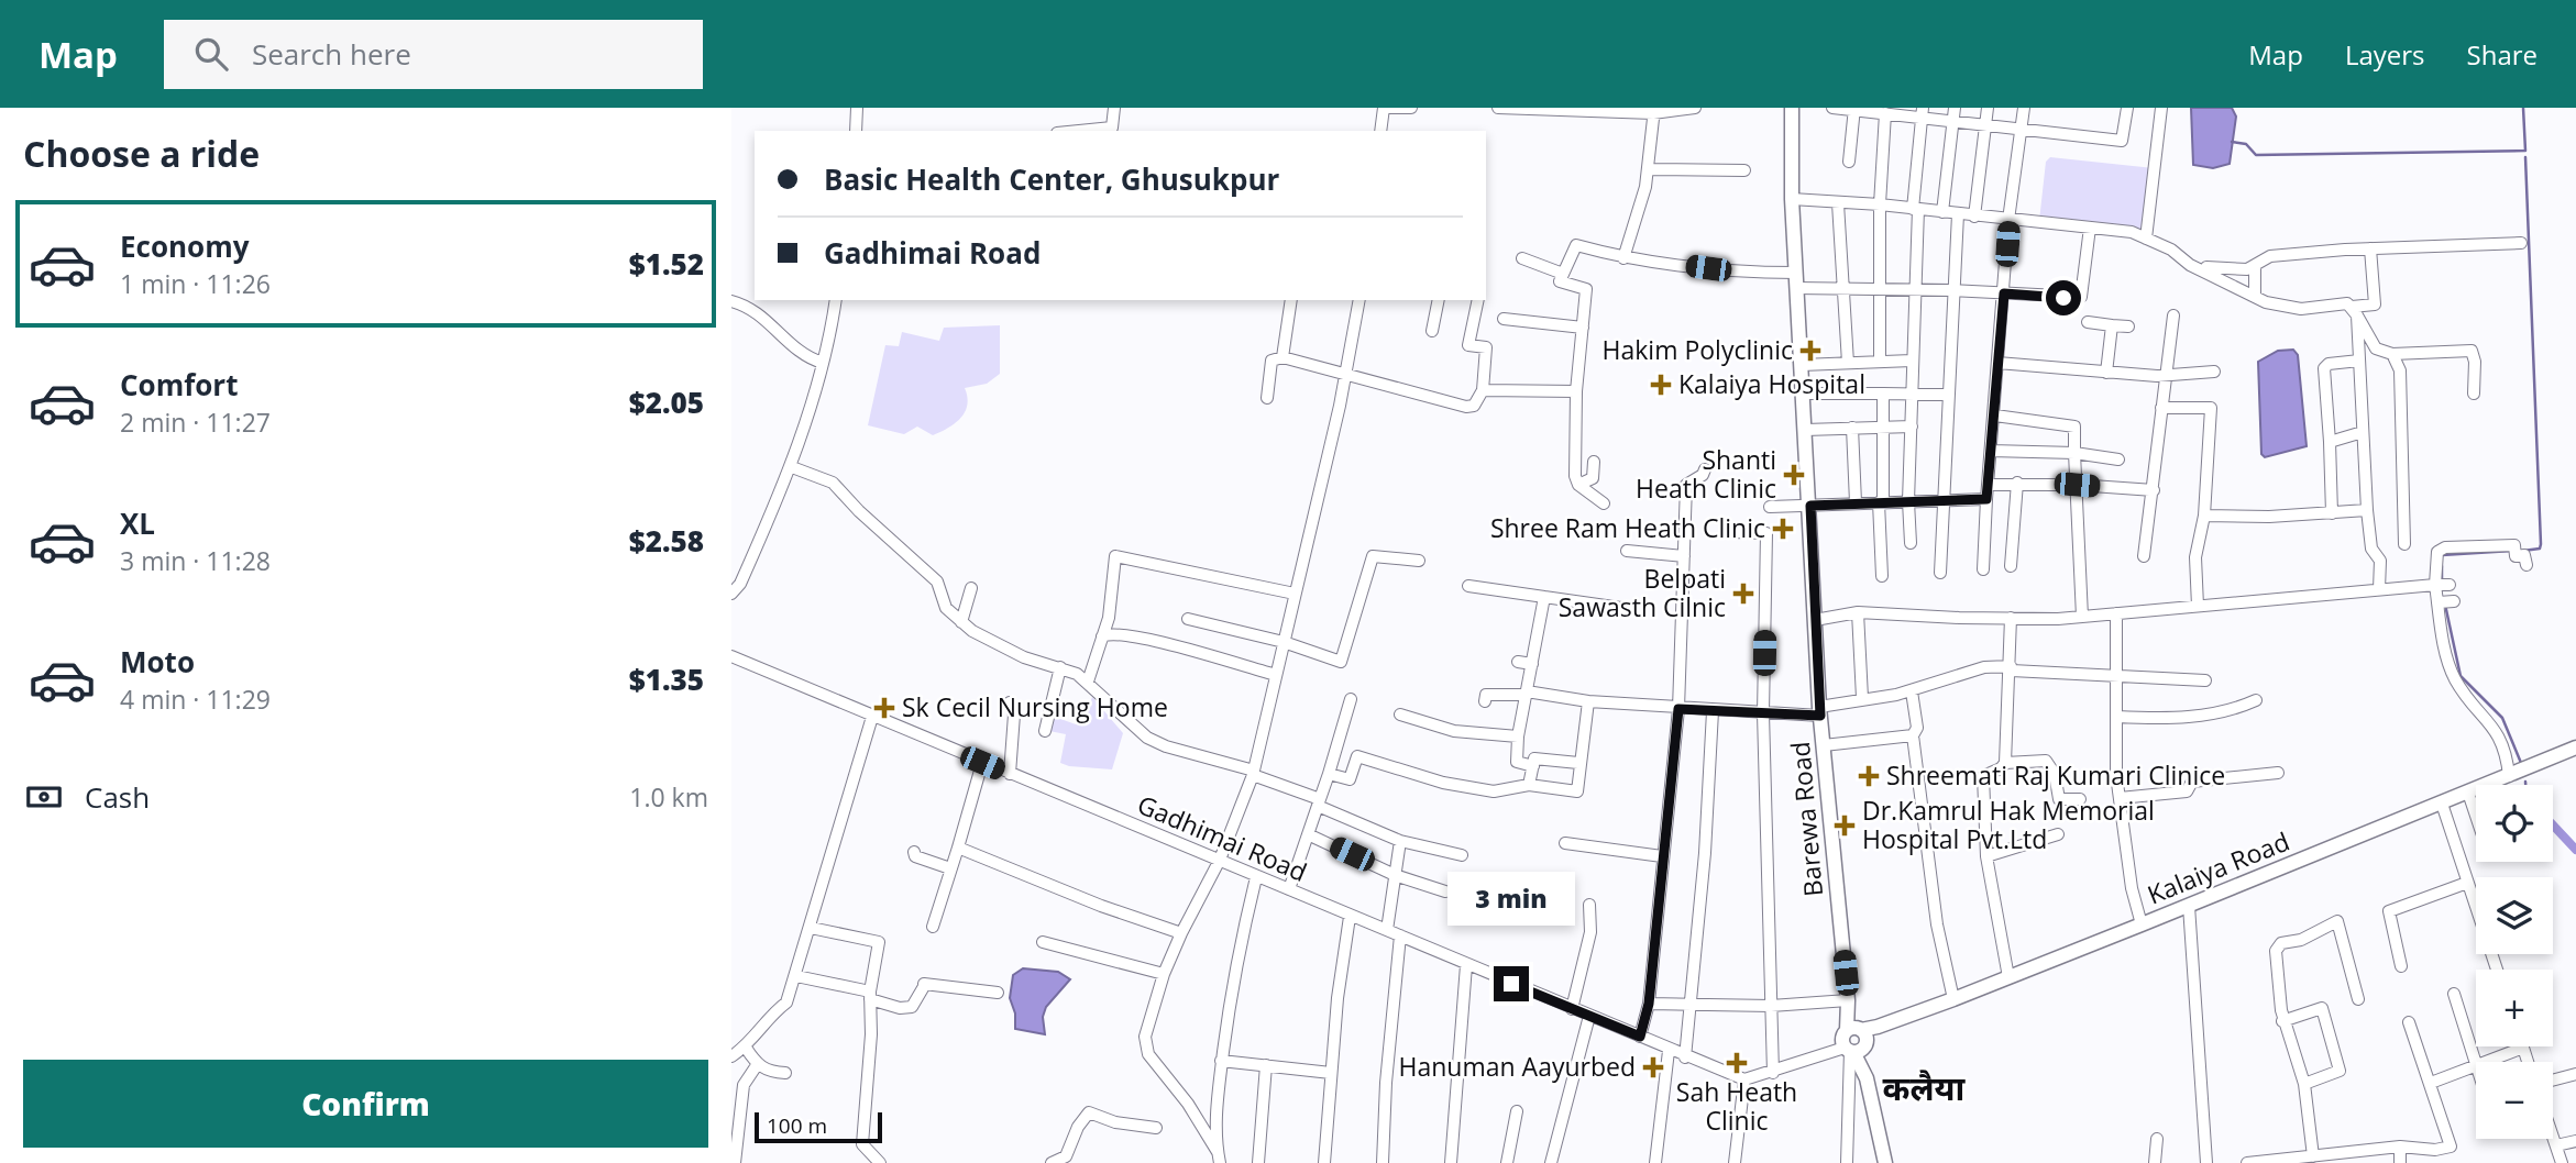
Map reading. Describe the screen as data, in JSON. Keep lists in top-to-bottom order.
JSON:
{
  "streets": {
    "main road": ["Barewa Road", "Kalaiya Road"],
    "street": ["Gadhimai Road"]
  },
  "crossings": [
    ["Barewa Road", "Kalaiya Road"]
  ],
  "districts": ["कलैया"],
  "places": {
    "health": [
      "Hakim Polyclinic",
      "Kalaiya Hospital",
      "Shanti Heath Clinic",
      "Shree Ram Heath Clinic",
      "Belpati Sawasth Cilnic",
      "Sk Cecil Nursing Home",
      "Shreemati Raj Kumari Clinice",
      "Dr.Kamrul Hak Memorial Hospital Pvt.Ltd",
      "Sah Heath Clinic",
      "Hanuman Aayurbed"
    ]
  },
  "scale_bar": "100 m",
  "page": {
    "header": "Map",
    "search": "Search here",
    "nav": ["Map", "Layers", "Share"],
    "heading": "Choose a ride",
    "banner": ["Basic Health Center, Ghusukpur", "Gadhimai Road"],
    "list": [
      {
        "name": "Economy",
        "note": "1 min · 11:26",
        "value": "$1.52"
      },
      {
        "name": "Comfort",
        "note": "2 min · 11:27",
        "value": "$2.05"
      },
      {
        "name": "XL",
        "note": "3 min · 11:28",
        "value": "$2.58"
      },
      {
        "name": "Moto",
        "note": "4 min · 11:29",
        "value": "$1.35"
      }
    ],
    "pay": ["Cash", "1.0 km"],
    "map_buttons": ["+", "−"],
    "bubble": "3 min",
    "buttons": "Confirm",
    "scale": "100 m"
  }
}
